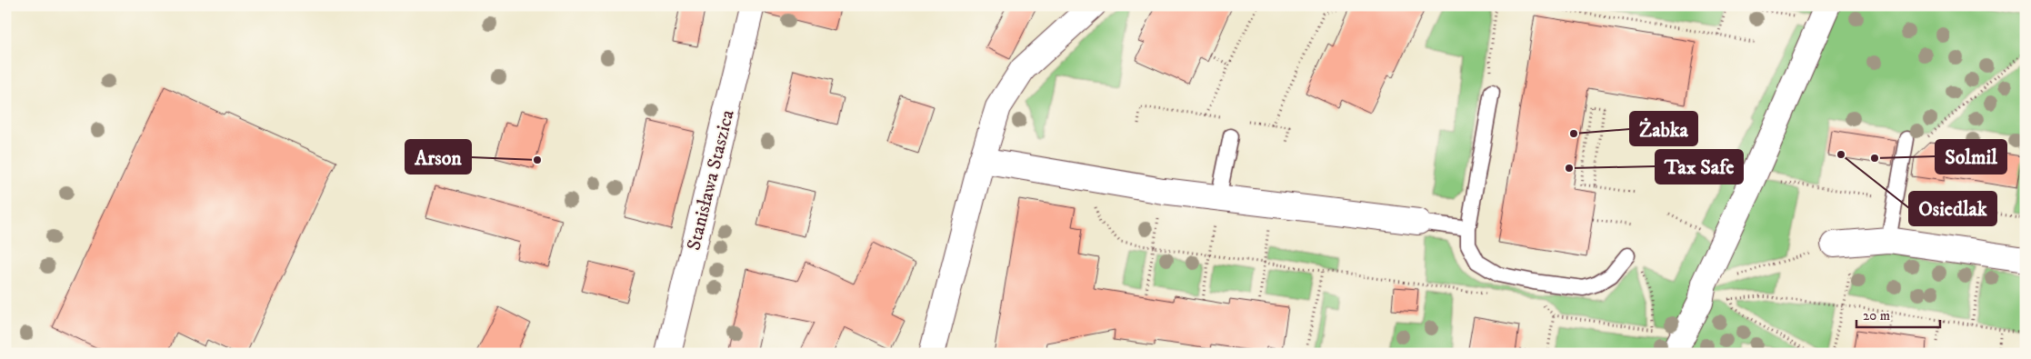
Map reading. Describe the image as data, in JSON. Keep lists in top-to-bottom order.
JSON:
{
  "streets": {
    "street": ["Stanisława Staszica"]
  },
  "places": [
    "Żabka",
    "Osiedlak",
    "Solmil",
    "Arson",
    "Tax Safe"
  ],
  "scale_bar": "20 m"
}
